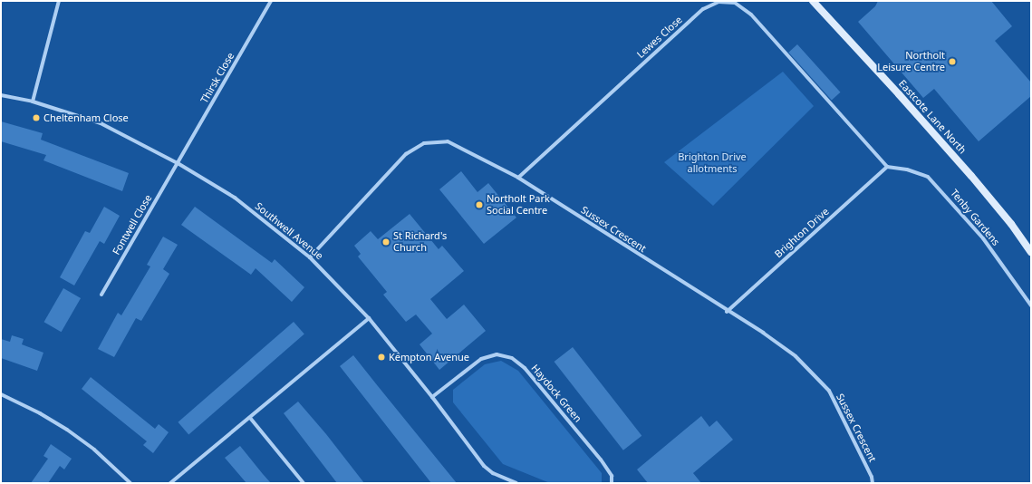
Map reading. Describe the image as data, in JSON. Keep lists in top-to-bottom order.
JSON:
{
  "streets": {
    "street": [
      "Lewes Close",
      "Thirsk Close",
      "Eastcote Lane North",
      "Tenby Gardens",
      "Fontwell Close",
      "Sussex Crescent",
      "Southwell Avenue",
      "Brighton Drive",
      "Haydock Green"
    ]
  },
  "crossings": [
    ["Lewes Close", "Tenby Gardens"],
    ["Lewes Close", "Sussex Crescent"],
    ["Lewes Close", "Brighton Drive"],
    ["Thirsk Close", "Fontwell Close"],
    ["Thirsk Close", "Southwell Avenue"],
    ["Tenby Gardens", "Brighton Drive"],
    ["Fontwell Close", "Southwell Avenue"],
    ["Sussex Crescent", "Southwell Avenue"],
    ["Sussex Crescent", "Brighton Drive"],
    ["Southwell Avenue", "Haydock Green"]
  ],
  "parks": ["Brighton Drive allotments"],
  "places": [
    "Northolt Leisure Centre",
    "Cheltenham Close",
    "Northolt Park Social Centre",
    "St Richard's Church",
    "Kempton Avenue"
  ]
}
